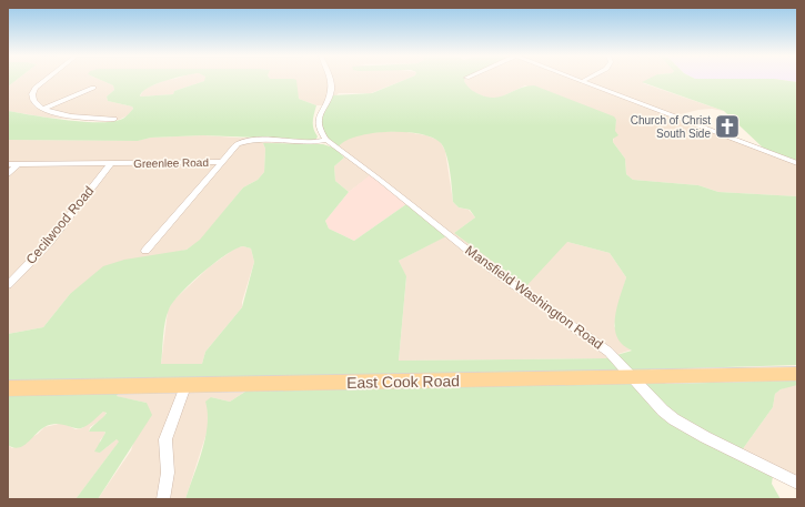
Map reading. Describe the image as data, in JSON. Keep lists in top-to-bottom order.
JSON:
{
  "streets": {
    "main road": ["East Cook Road"],
    "street": ["Greenlee Road", "Cecilwood Road", "Mansfield Washington Road"]
  },
  "crossings": [
    ["Greenlee Road", "Cecilwood Road"],
    ["Greenlee Road", "Mansfield Washington Road"],
    ["Mansfield Washington Road", "East Cook Road"]
  ],
  "places": {
    "church": ["Church of Christ South Side"]
  }
}
